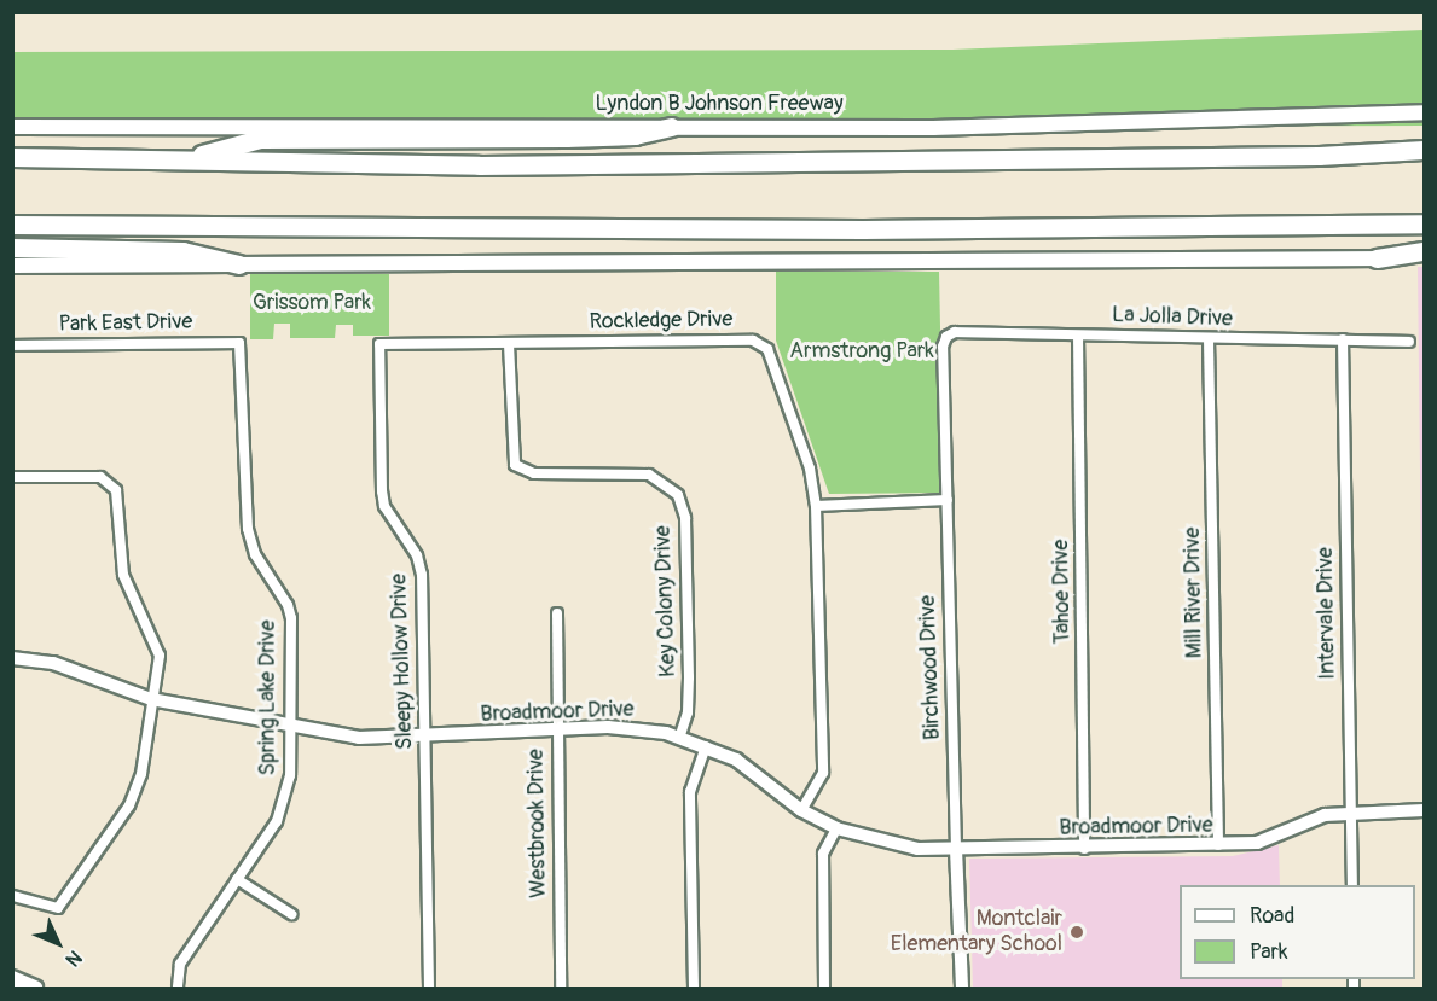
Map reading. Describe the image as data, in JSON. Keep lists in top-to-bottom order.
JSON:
{
  "streets": {
    "main road": ["Lyndon B Johnson Freeway"],
    "street": [
      "La Jolla Drive",
      "Rockledge Drive",
      "Park East Drive",
      "Tahoe Drive",
      "Mill River Drive",
      "Key Colony Drive",
      "Intervale Drive",
      "Sleepy Hollow Drive",
      "Birchwood Drive",
      "Spring Lake Drive",
      "Broadmoor Drive",
      "Westbrook Drive"
    ]
  },
  "crossings": [
    ["La Jolla Drive", "Tahoe Drive"],
    ["La Jolla Drive", "Mill River Drive"],
    ["La Jolla Drive", "Intervale Drive"],
    ["La Jolla Drive", "Birchwood Drive"],
    ["Rockledge Drive", "Key Colony Drive"],
    ["Rockledge Drive", "Sleepy Hollow Drive"],
    ["Rockledge Drive", "Broadmoor Drive"],
    ["Park East Drive", "Spring Lake Drive"],
    ["Tahoe Drive", "Broadmoor Drive"],
    ["Mill River Drive", "Broadmoor Drive"],
    ["Key Colony Drive", "Broadmoor Drive"],
    ["Intervale Drive", "Broadmoor Drive"],
    ["Sleepy Hollow Drive", "Broadmoor Drive"],
    ["Birchwood Drive", "Broadmoor Drive"],
    ["Spring Lake Drive", "Broadmoor Drive"],
    ["Broadmoor Drive", "Westbrook Drive"]
  ],
  "parks": ["Grissom Park", "Armstrong Park"],
  "places": ["Montclair Elementary School"],
  "legend": ["Road", "Park"],
  "north": "bottom right"
}
